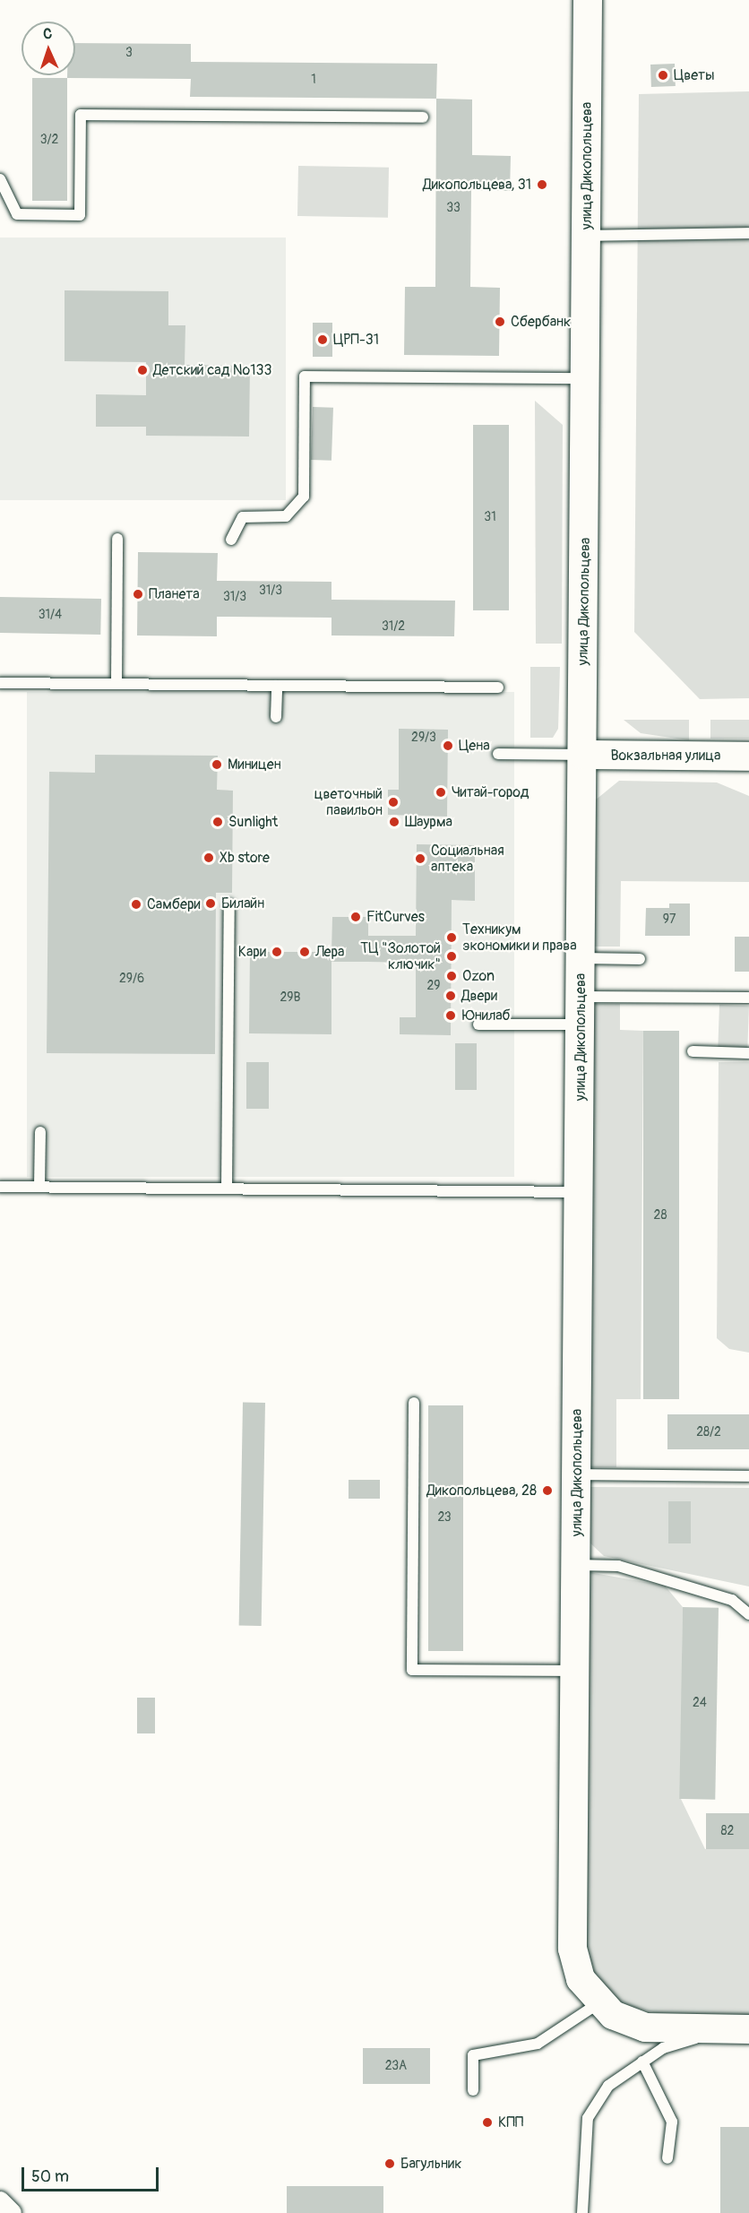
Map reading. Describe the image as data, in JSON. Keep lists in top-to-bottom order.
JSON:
{
  "streets": {
    "street": ["улица Дикопольцева", "Вокзальная улица"]
  },
  "crossings": [
    ["улица Дикопольцева", "Вокзальная улица"]
  ],
  "places": [
    "Цветы",
    "Дикопольцева, 31",
    "Сбербанк",
    "ЦРП-31",
    "Детский сад №133",
    "Планета",
    "Цена",
    "Миницен",
    "Читай-город",
    "цветочный павильон",
    "Sunlight",
    "Шаурма",
    "Xb store",
    "Социальная аптека",
    "Билайн",
    "Самбери",
    "FitCurves",
    "Техникум экономики и права",
    "Кари",
    "Лера",
    "ТЦ \"Золотой ключик\"",
    "Ozon",
    "Двери",
    "Юнилаб",
    "Дикопольцева, 28",
    "КПП",
    "Багульник"
  ],
  "house_numbers": [
    "3",
    "1",
    "3/2",
    "33",
    "31",
    "31/3",
    "31/3",
    "31/4",
    "31/2",
    "29/3",
    "97",
    "29/6",
    "29",
    "29В",
    "28",
    "28/2",
    "23",
    "24",
    "82",
    "23А"
  ],
  "scale_bar": "50 m",
  "north": "top"
}
